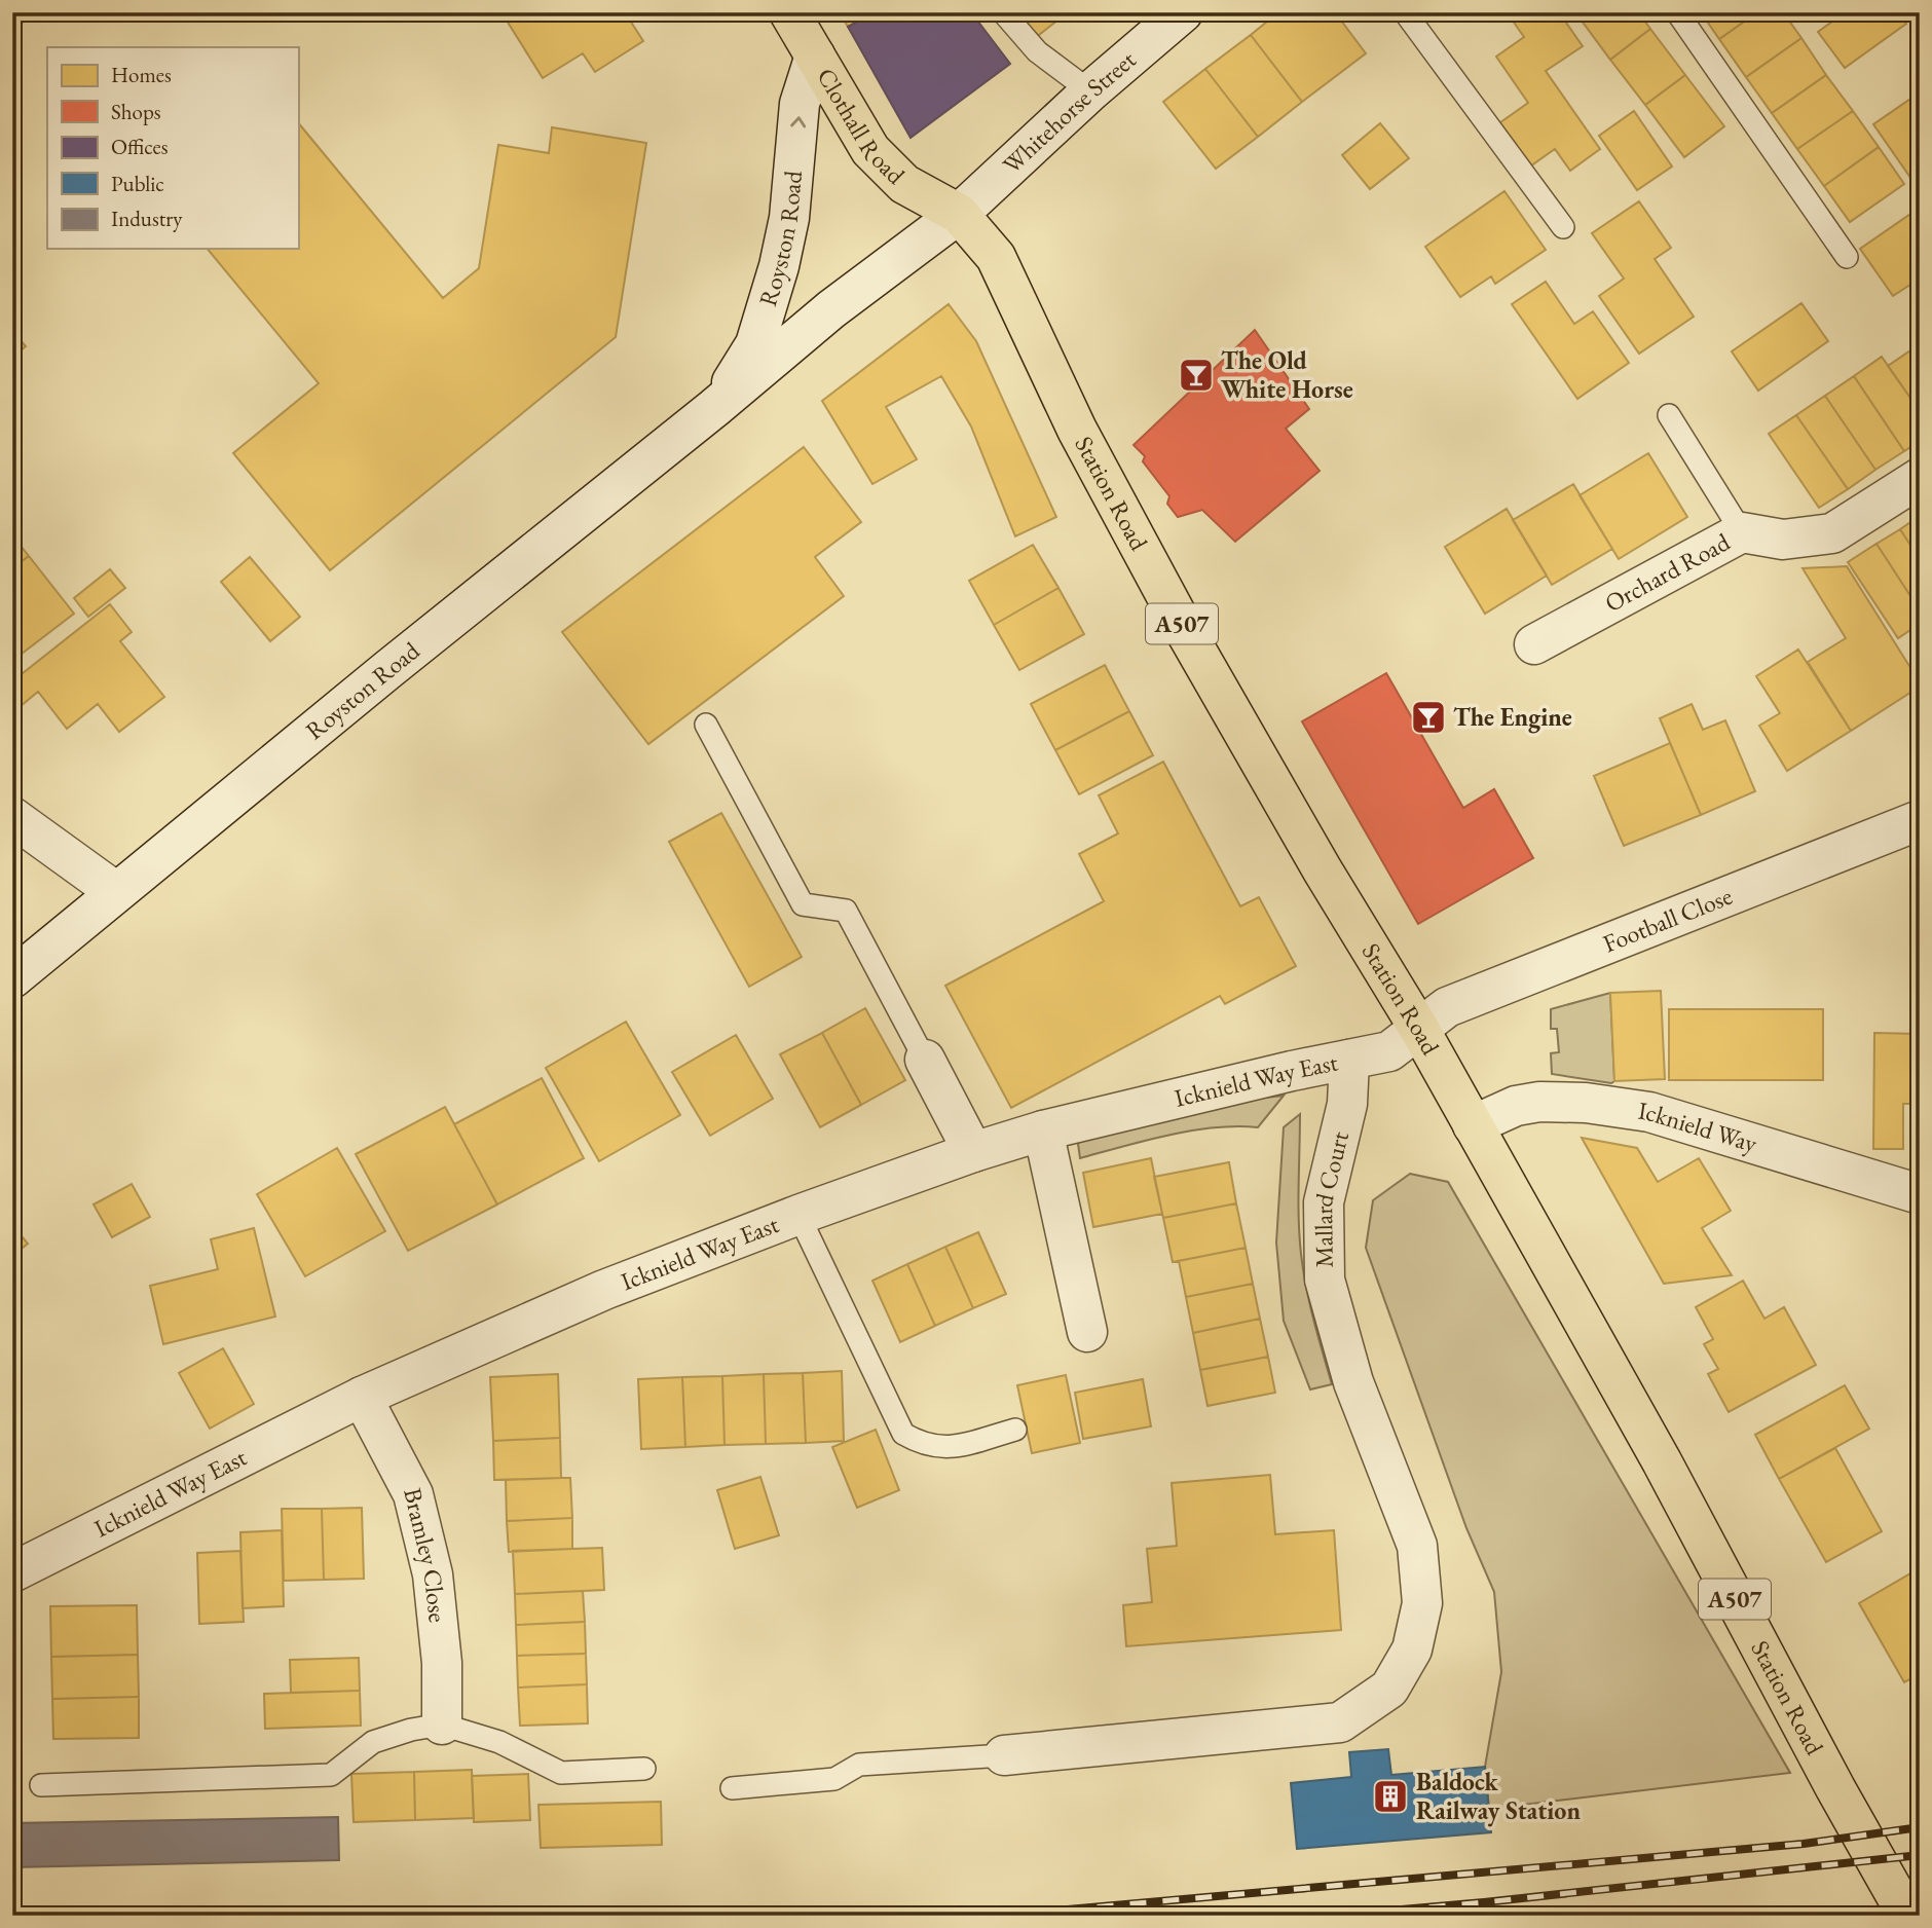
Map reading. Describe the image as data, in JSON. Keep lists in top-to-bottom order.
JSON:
{
  "streets": {
    "main road": ["Clothall Road", "Station Road", "A507"],
    "street": [
      "Whitehorse Street",
      "Royston Road",
      "Orchard Road",
      "Football Close",
      "Icknield Way East",
      "Icknield Way",
      "Mallard Court",
      "Bramley Close"
    ]
  },
  "crossings": [
    ["Whitehorse Street", "Clothall Road"],
    ["Whitehorse Street", "Royston Road"],
    ["Whitehorse Street", "Station Road"],
    ["Clothall Road", "Royston Road"],
    ["Clothall Road", "Station Road"],
    ["Royston Road", "Station Road"],
    ["Station Road", "Football Close"],
    ["Station Road", "Icknield Way East"],
    ["Station Road", "Icknield Way"],
    ["Football Close", "Icknield Way East"],
    ["Icknield Way East", "Mallard Court"],
    ["Icknield Way East", "Bramley Close"]
  ],
  "places": {
    "bar": ["The Old White Horse", "The Engine"],
    "building": ["Baldock Railway Station"]
  },
  "legend": [
    "Homes",
    "Shops",
    "Offices",
    "Public",
    "Industry"
  ]
}
